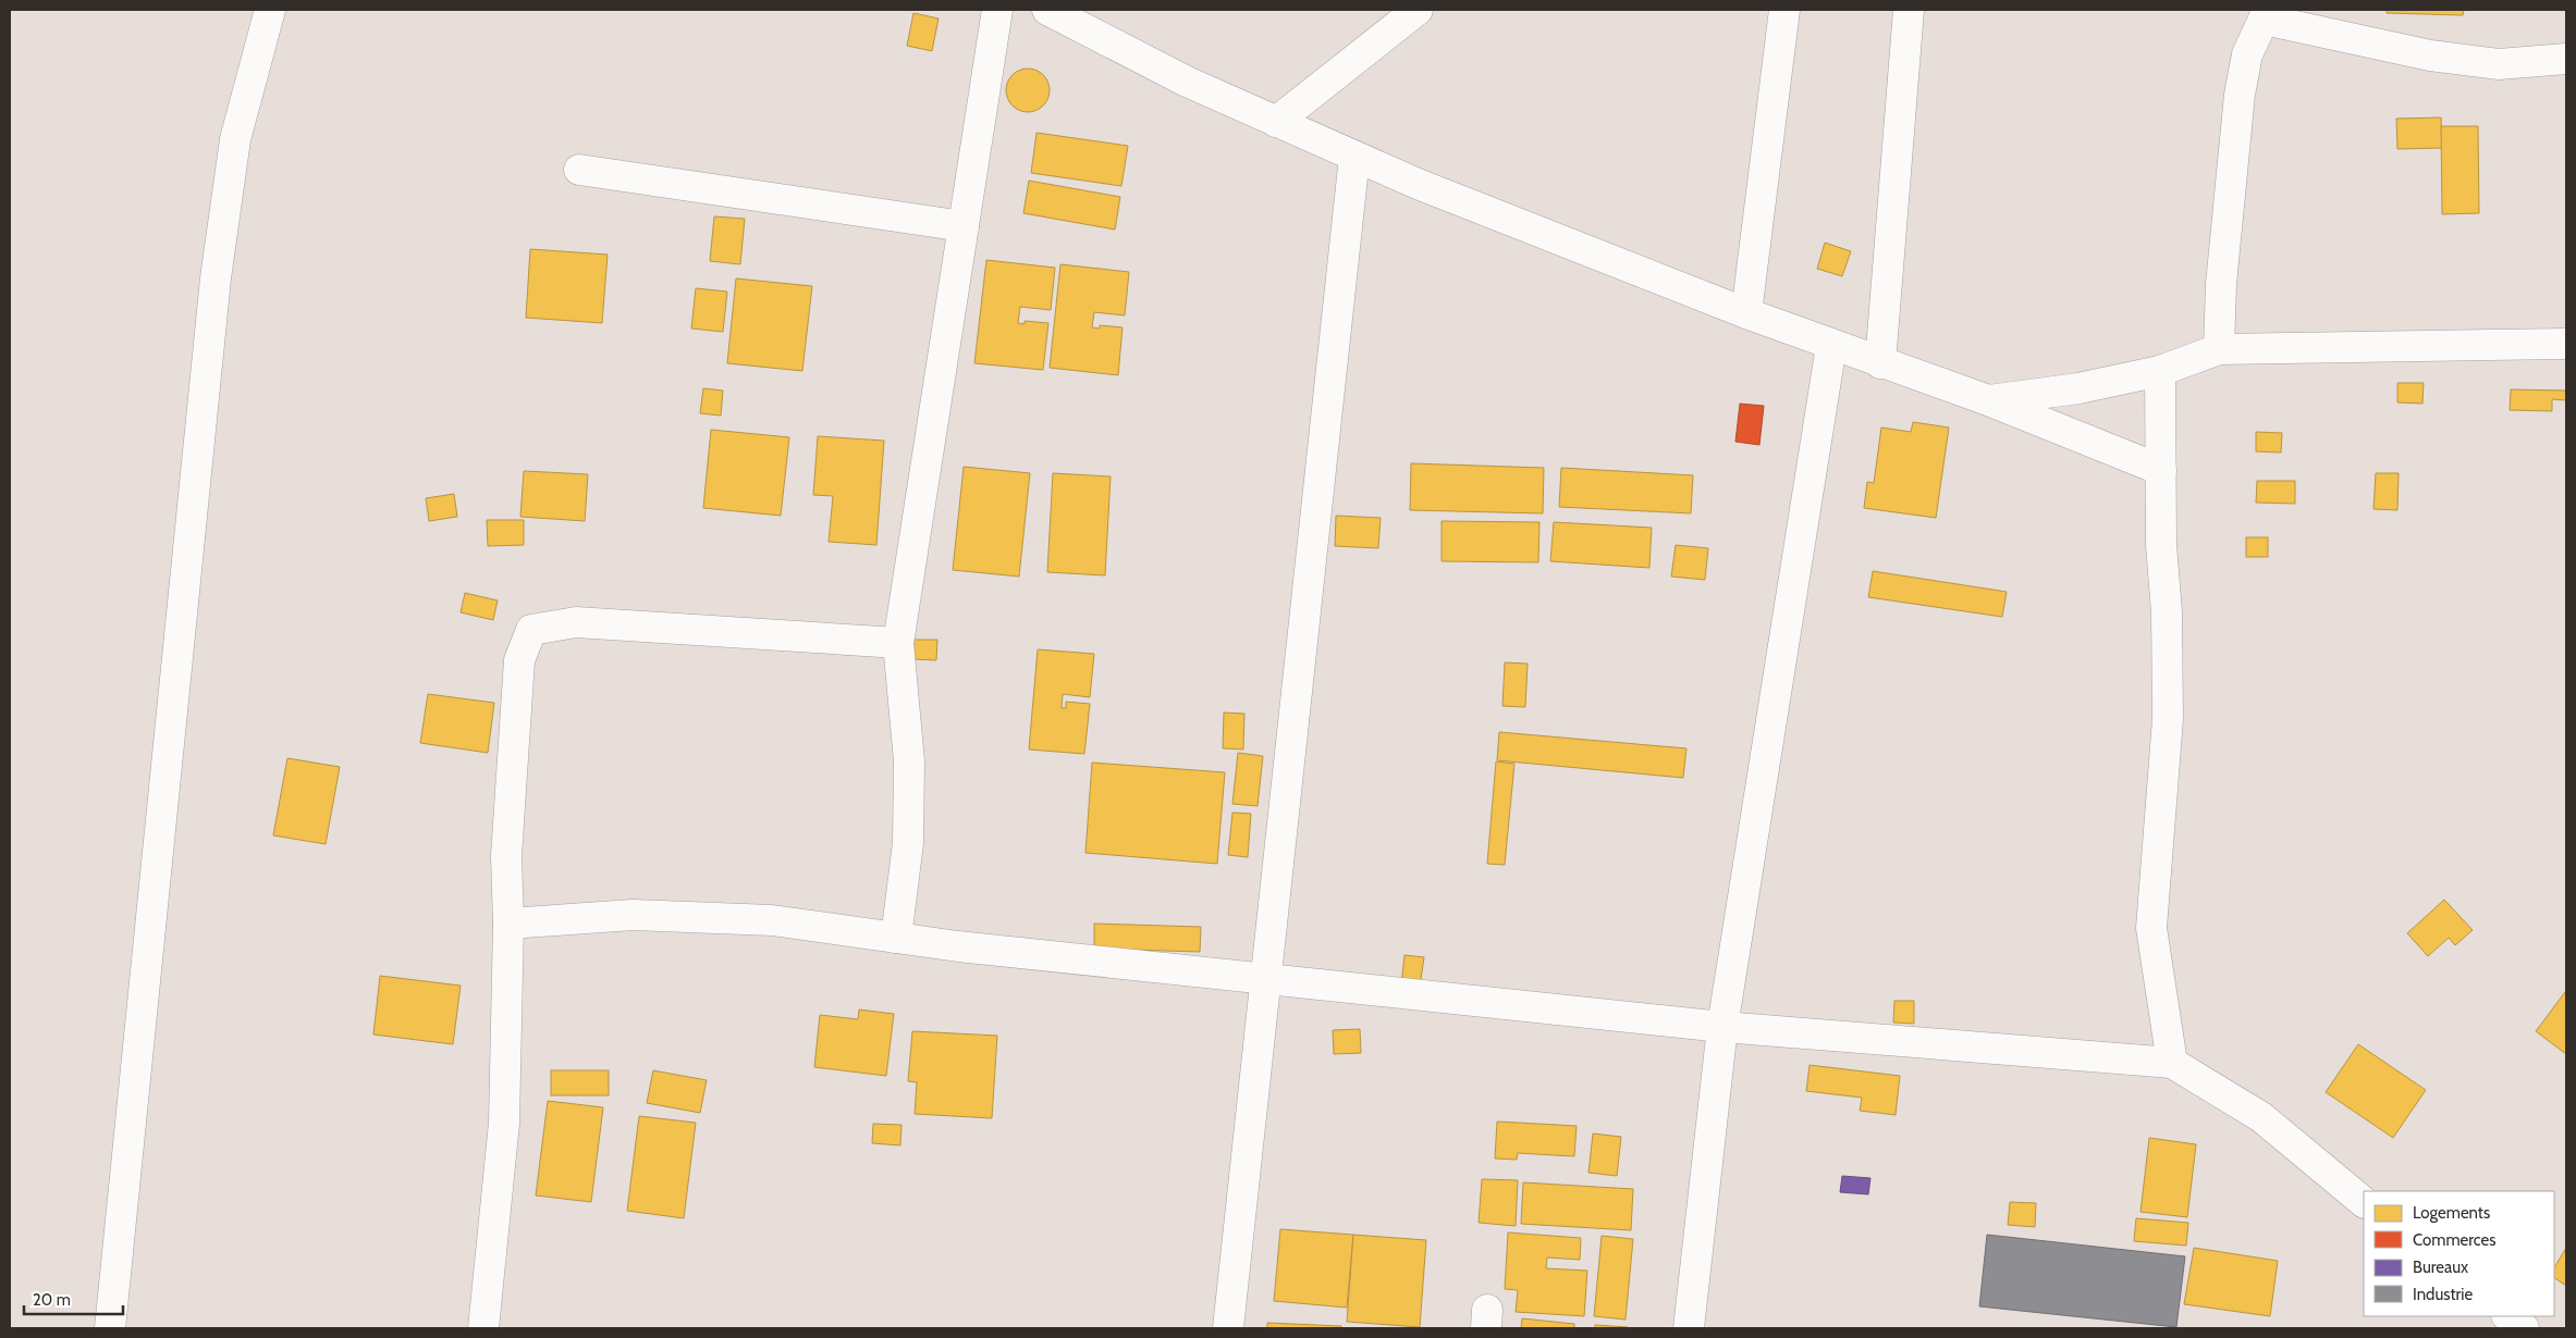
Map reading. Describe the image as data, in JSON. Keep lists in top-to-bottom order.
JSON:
{
  "legend": [
    "Logements",
    "Commerces",
    "Bureaux",
    "Industrie"
  ],
  "scale_bar": "20 m"
}
